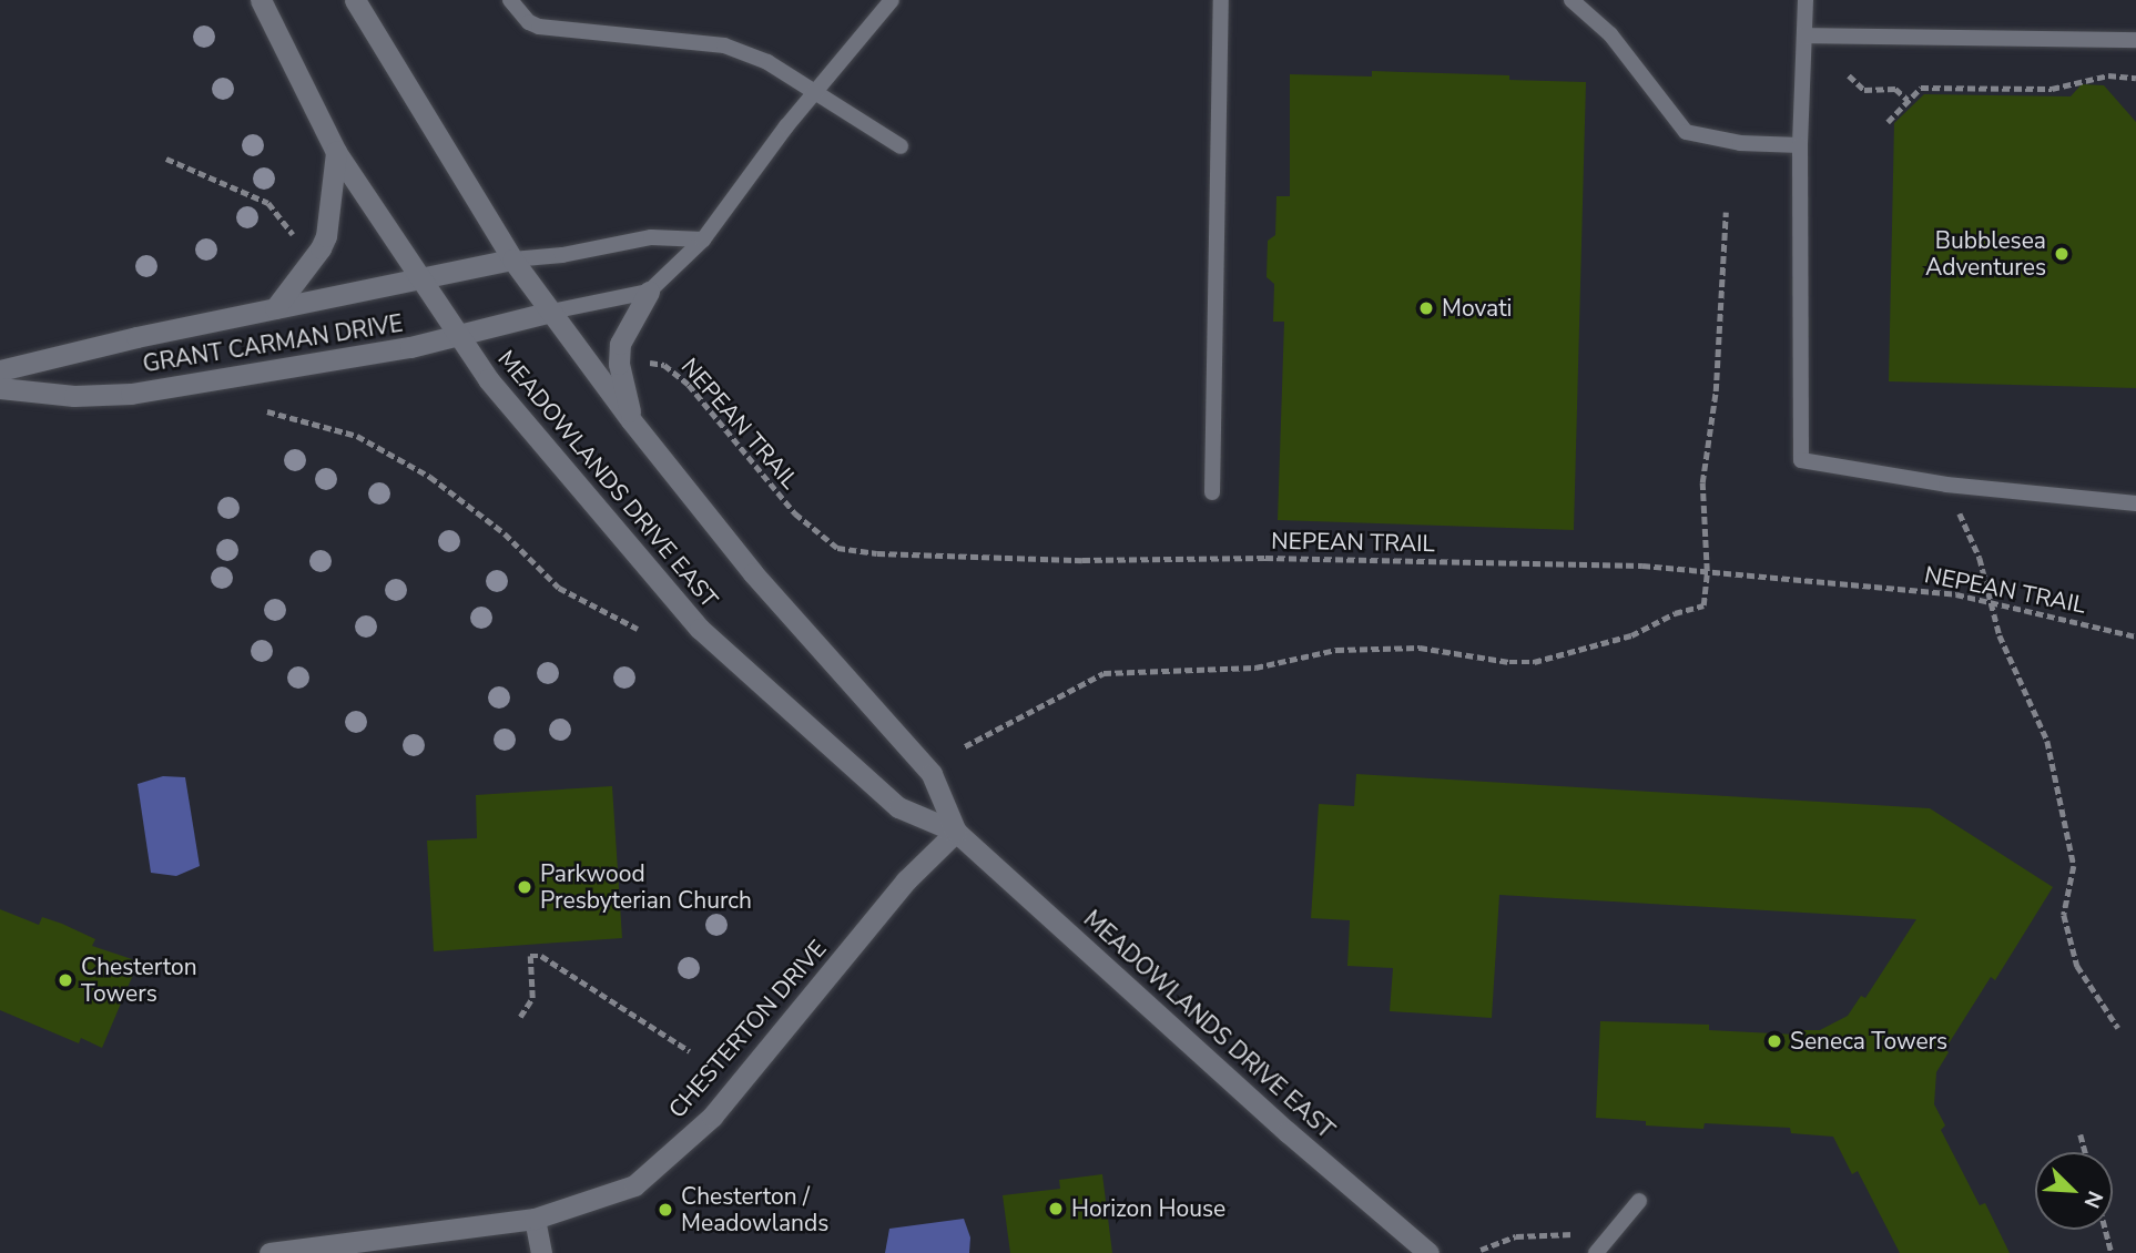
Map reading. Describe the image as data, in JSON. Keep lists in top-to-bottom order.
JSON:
{
  "streets": {
    "main road": ["GRANT CARMAN DRIVE", "MEADOWLANDS DRIVE EAST", "CHESTERTON DRIVE"],
    "path": ["NEPEAN TRAIL"]
  },
  "crossings": [
    ["GRANT CARMAN DRIVE", "MEADOWLANDS DRIVE EAST"],
    ["MEADOWLANDS DRIVE EAST", "CHESTERTON DRIVE"]
  ],
  "places": [
    "Bubblesea Adventures",
    "Movati",
    "Parkwood Presbyterian Church",
    "Chesterton Towers",
    "Seneca Towers",
    "Horizon House",
    "Chesterton / Meadowlands"
  ],
  "north": "bottom right"
}
